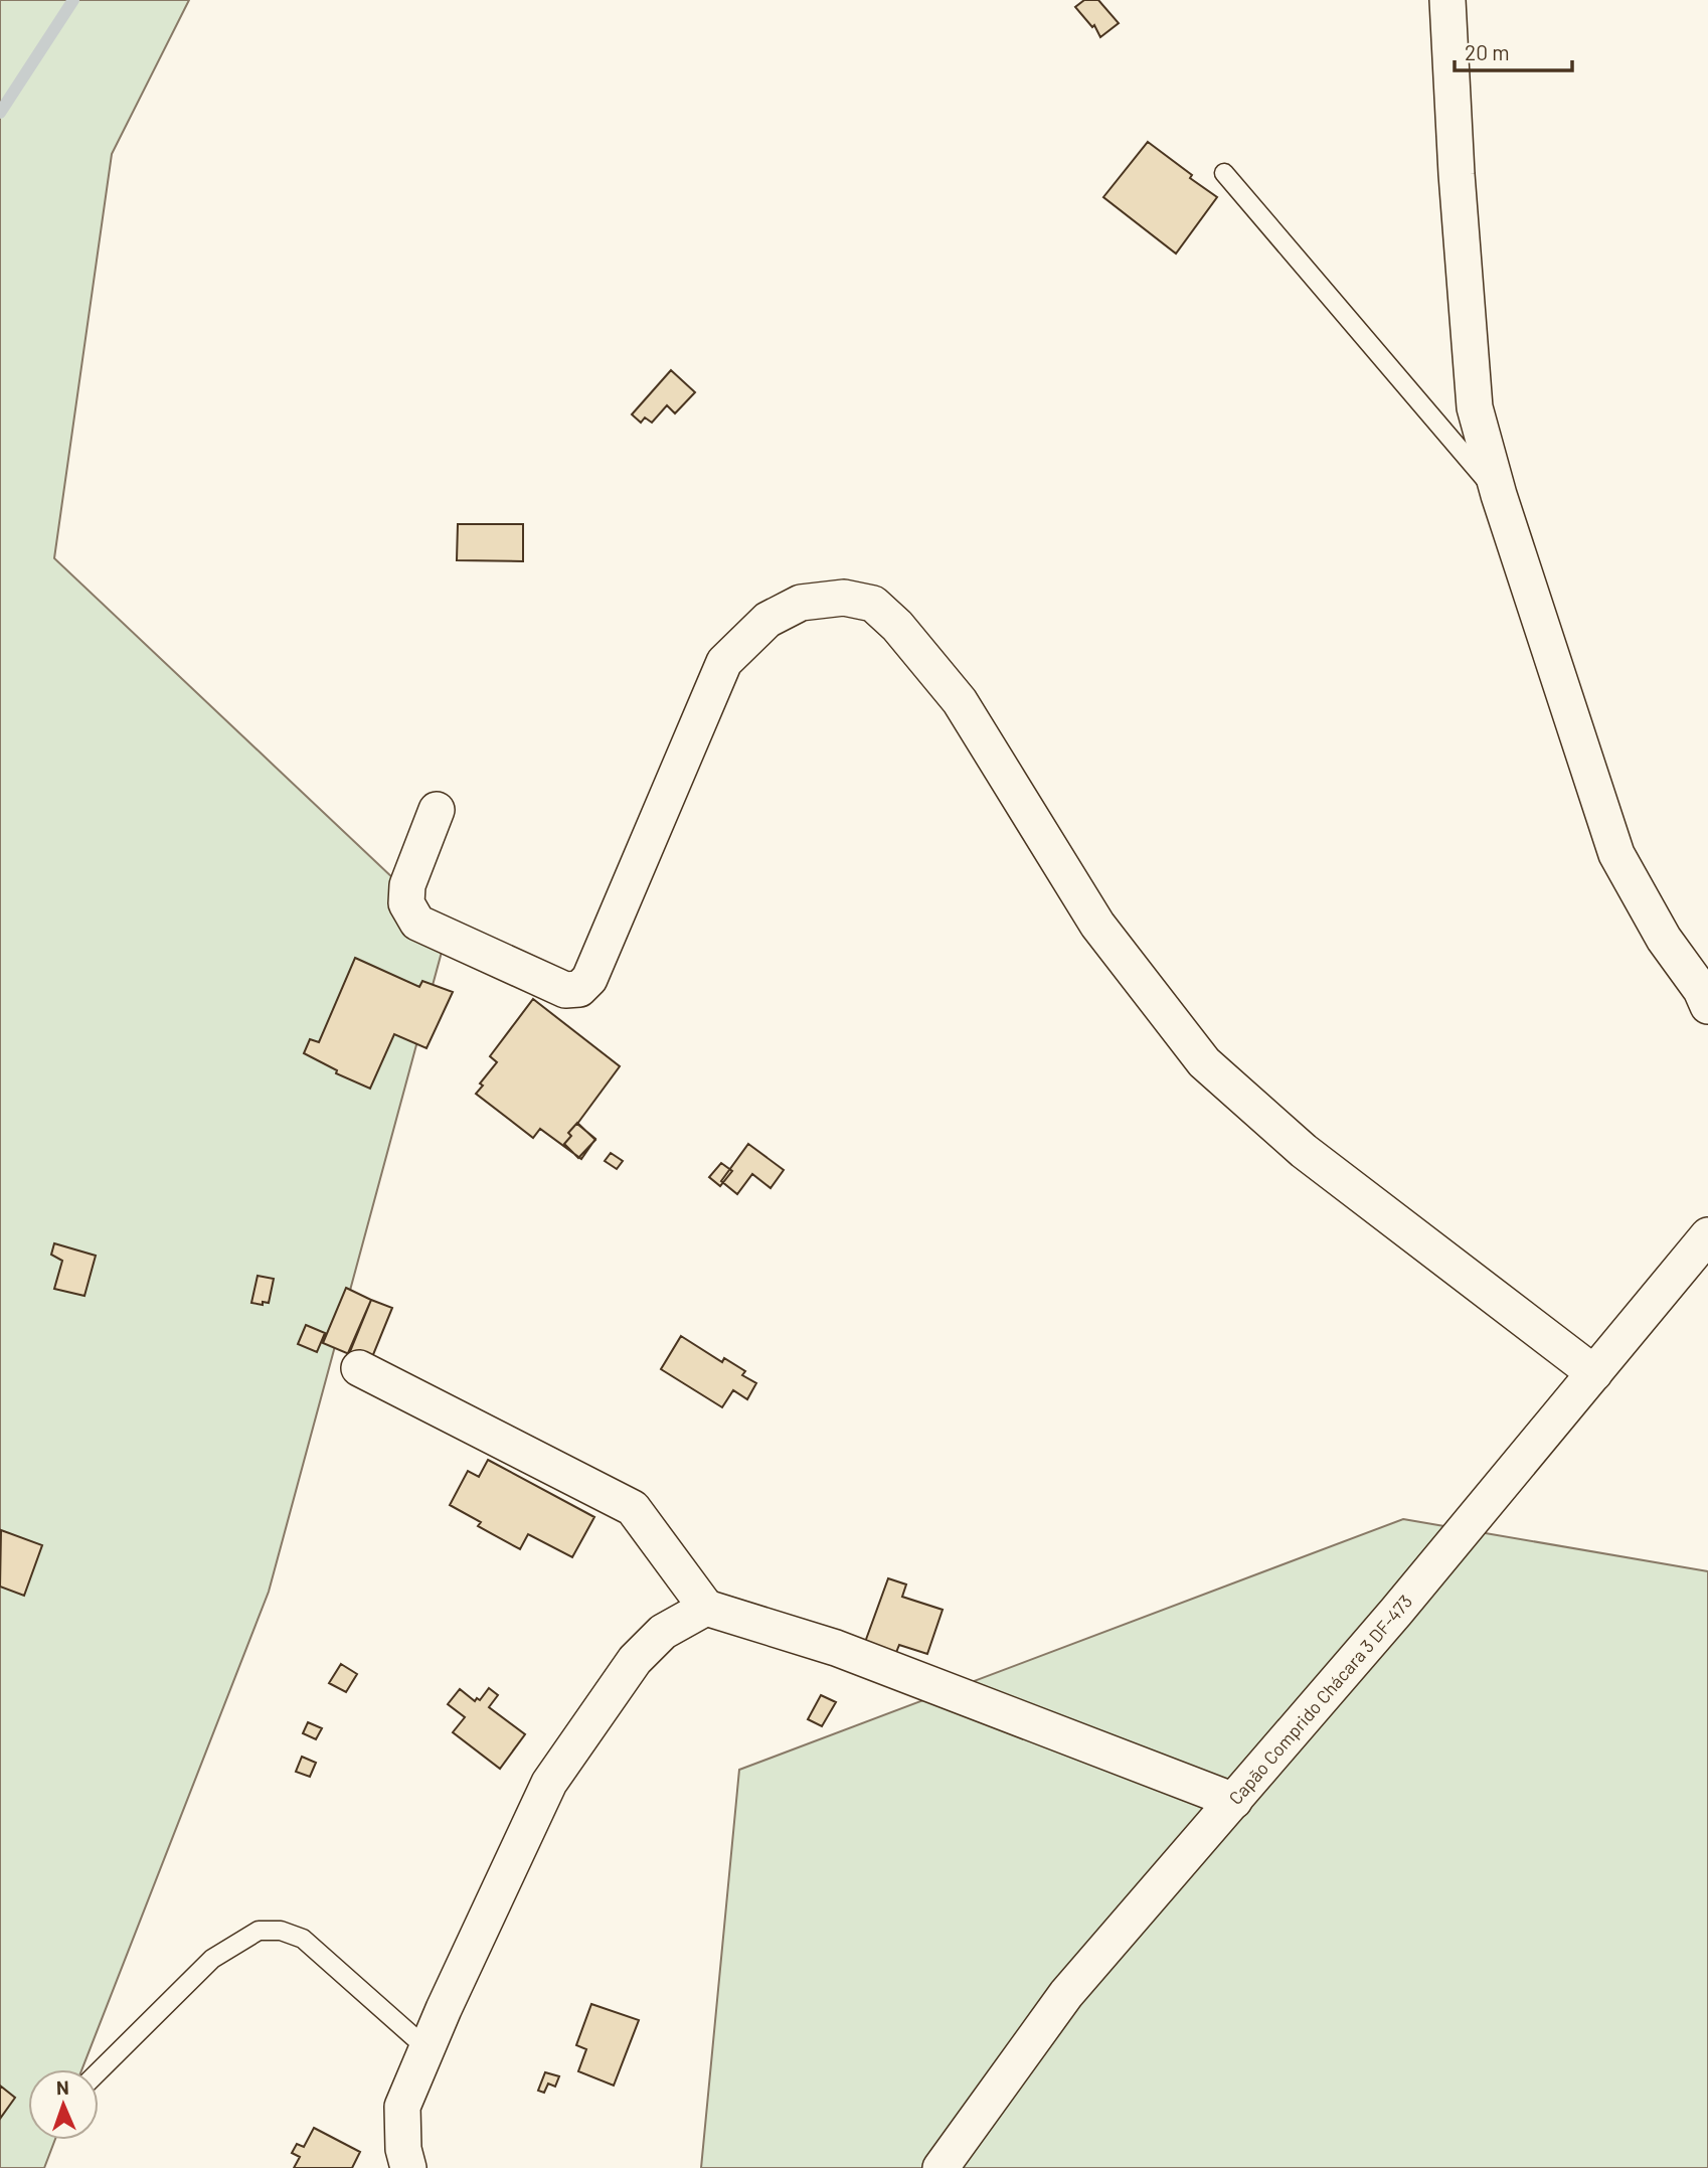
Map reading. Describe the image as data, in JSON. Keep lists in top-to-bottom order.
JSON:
{
  "streets": {
    "street": ["Capão Comprido Chácara 3 DF-473"]
  },
  "scale_bar": "20 m",
  "north": "top"
}
